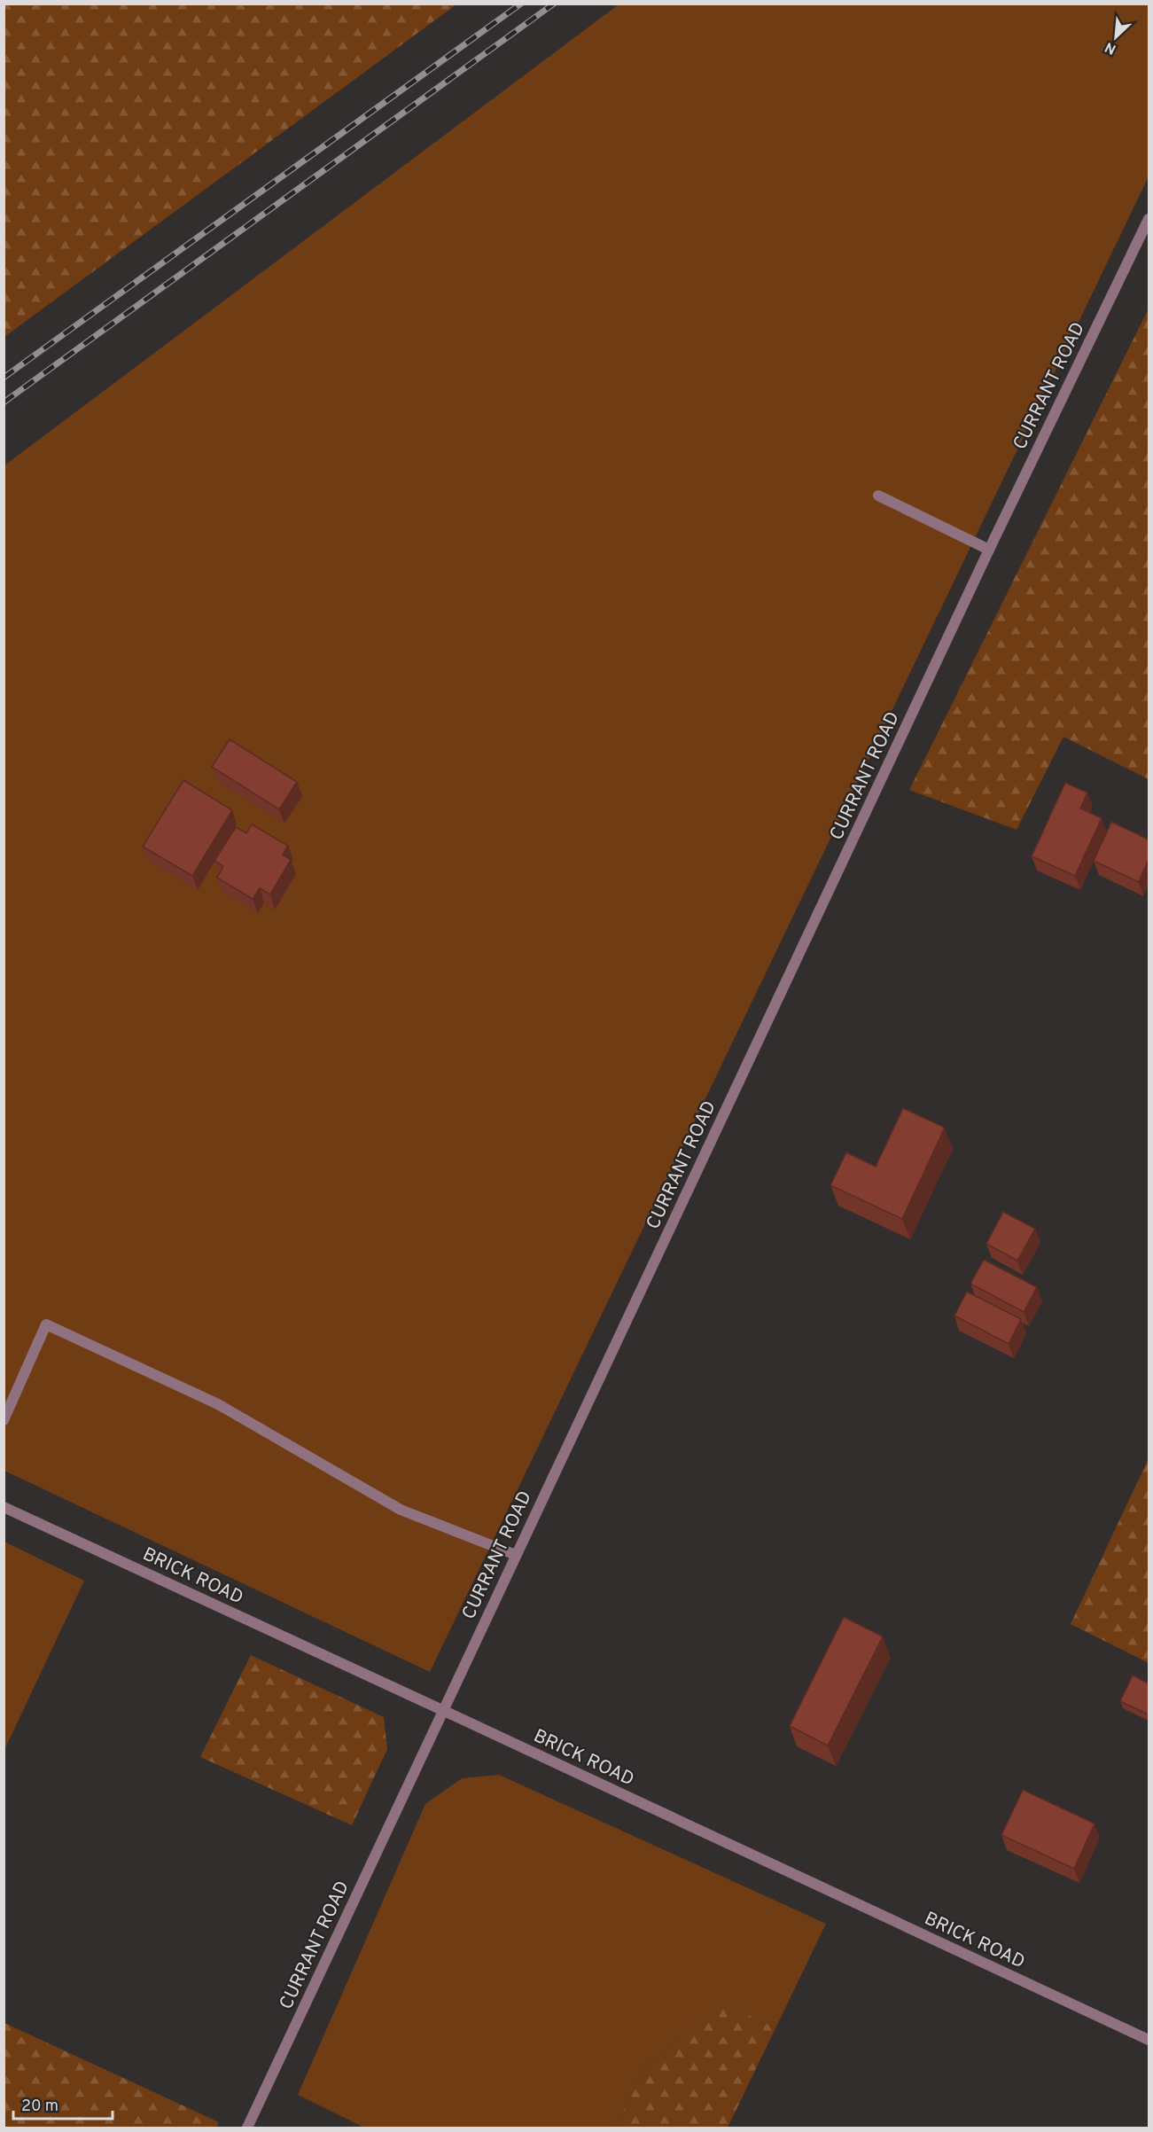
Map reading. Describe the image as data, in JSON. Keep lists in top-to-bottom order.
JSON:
{
  "streets": {
    "street": ["CURRANT ROAD", "BRICK ROAD"]
  },
  "crossings": [
    ["CURRANT ROAD", "BRICK ROAD"]
  ],
  "scale_bar": "20 m",
  "north": "bottom left"
}
